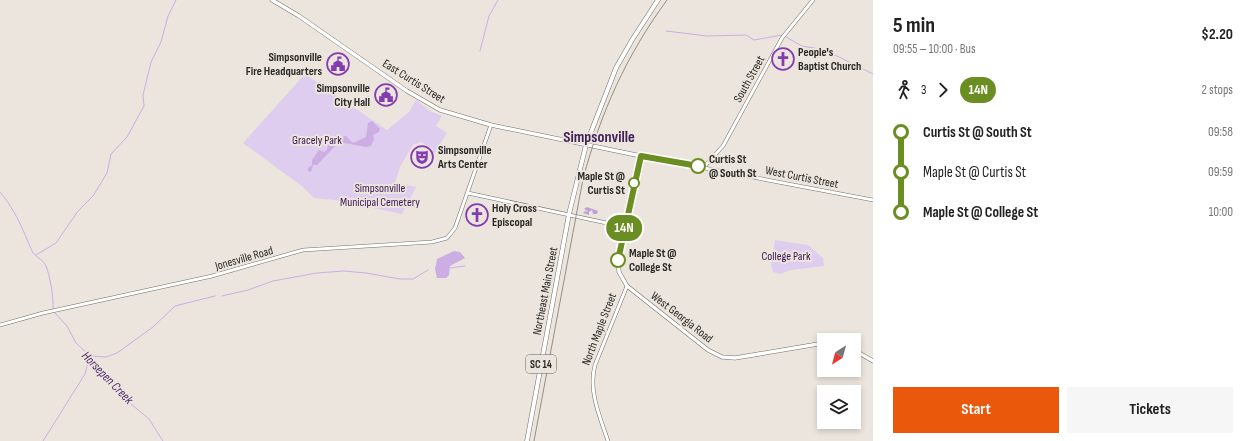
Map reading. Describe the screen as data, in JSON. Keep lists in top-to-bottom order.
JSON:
{
  "streets": {
    "main road": [
      "East Curtis Street",
      "West Curtis Street",
      "Northeast Main Street",
      "West Georgia Road",
      "North Maple Street",
      "SC 14"
    ],
    "street": ["South Street", "Jonesville Road"]
  },
  "crossings": [
    ["South Street", "West Curtis Street"],
    ["East Curtis Street", "West Curtis Street"],
    ["East Curtis Street", "Jonesville Road"],
    ["East Curtis Street", "Northeast Main Street"],
    ["East Curtis Street", "SC 14"],
    ["West Curtis Street", "Northeast Main Street"],
    ["West Curtis Street", "North Maple Street"],
    ["West Curtis Street", "SC 14"],
    ["Northeast Main Street", "SC 14"],
    ["West Georgia Road", "North Maple Street"]
  ],
  "districts": ["Simpsonville"],
  "water": ["Horsepen Creek"],
  "parks": ["Gracely Park", "Simpsonville Municipal Cemetery", "College Park"],
  "places": {
    "church": ["People's Baptist Church", "Holy Cross Episcopal"],
    "public building": ["Simpsonville Fire Headquarters", "Simpsonville City Hall"],
    "theatre": ["Simpsonville Arts Center"],
    "other": ["Curtis St @ South St", "Maple St @ Curtis St", "Maple St @ College St"]
  },
  "lines": ["bus line 14N"],
  "north": "bottom left",
  "page": {
    "on_map": "14N",
    "heading": ["5 min", "09:55 – 10:00 · Bus", "$2.20"],
    "legs": ["3", "14N", "2 stops"],
    "list": [
      {
        "name": "Curtis St @ South St",
        "value": "09:58"
      },
      {
        "name": "Maple St @ Curtis St",
        "value": "09:59"
      },
      {
        "name": "Maple St @ College St",
        "value": "10:00"
      }
    ],
    "buttons": ["Start", "Tickets"]
  }
}
